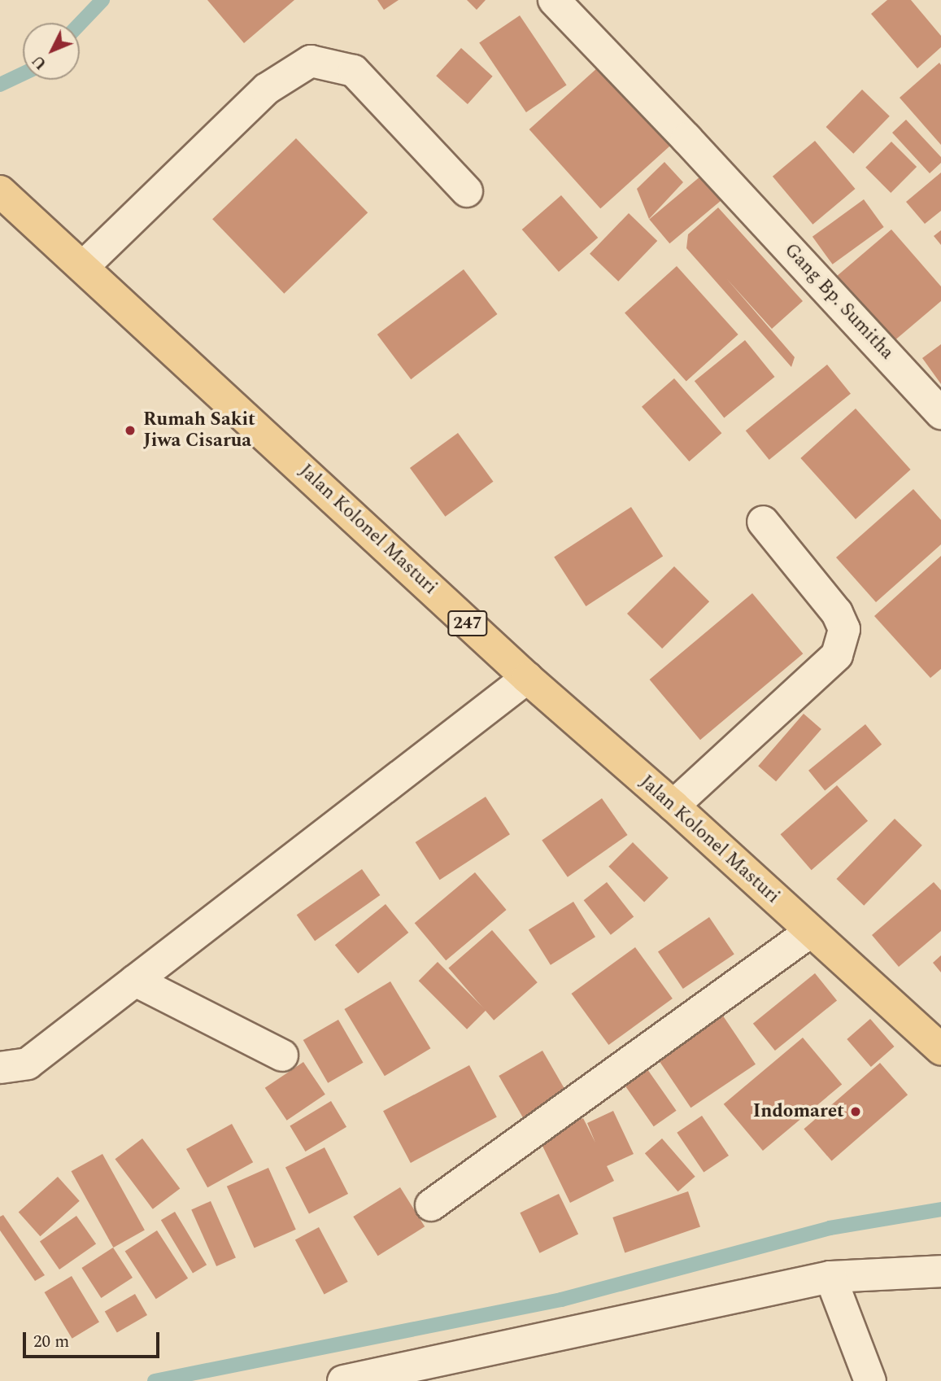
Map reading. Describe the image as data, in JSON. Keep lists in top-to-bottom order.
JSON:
{
  "streets": {
    "main road": ["Jalan Kolonel Masturi", "247"],
    "street": ["Gang Bp. Sumitha"]
  },
  "places": ["Rumah Sakit Jiwa Cisarua", "Indomaret"],
  "scale_bar": "20 m",
  "north": "bottom left"
}
